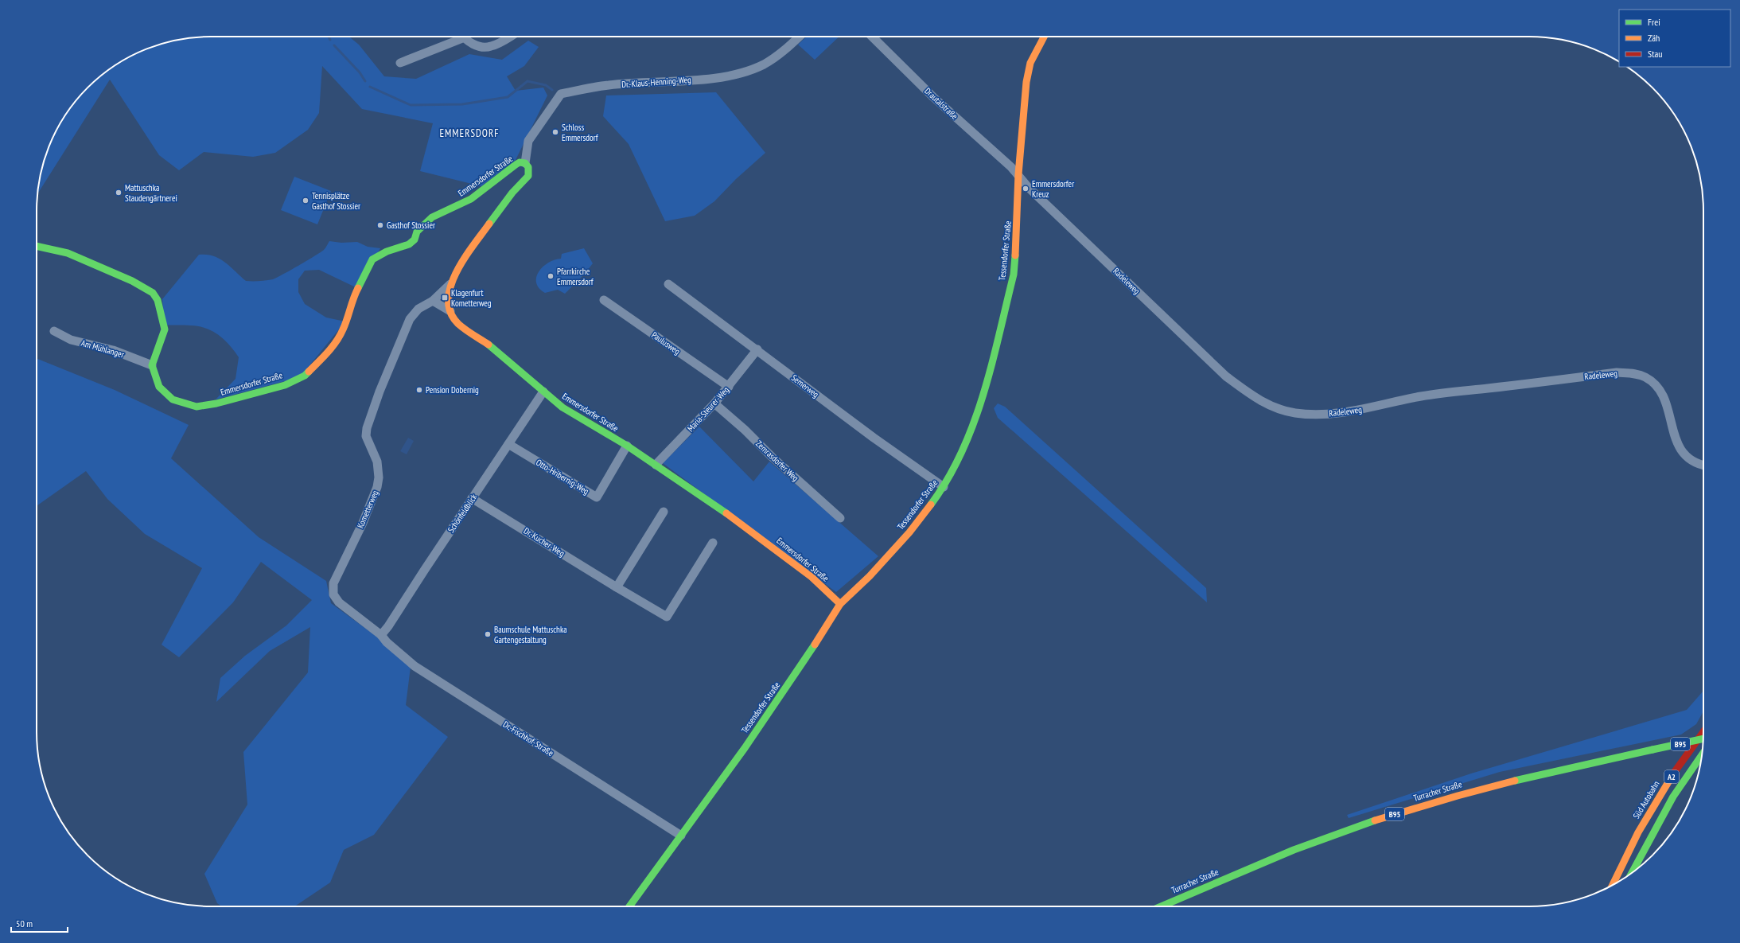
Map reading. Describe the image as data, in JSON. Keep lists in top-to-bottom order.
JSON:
{
  "streets": {
    "main road": [
      "Emmersdorfer Straße",
      "Tessendorfer Straße",
      "B95",
      "A2",
      "Turracher Straße",
      "Süd Autobahn"
    ],
    "street": [
      "Dr.-Klaus-Henning-Weg",
      "Drautalstraße",
      "Radeleweg",
      "Paulusweg",
      "Am Mühlanger",
      "Semerweg",
      "Maria-Steurer-Weg",
      "Zemrasdorfer Weg",
      "Otto-Hribernig-Weg",
      "Kometterweg",
      "Schönfeldblick",
      "Dr.-Kucher-Weg",
      "Dr.-Fischhof-Straße"
    ]
  },
  "crossings": [
    ["Dr.-Klaus-Henning-Weg", "Emmersdorfer Straße"],
    ["Drautalstraße", "Tessendorfer Straße"],
    ["Drautalstraße", "Radeleweg"],
    ["Emmersdorfer Straße", "Tessendorfer Straße"],
    ["Emmersdorfer Straße", "Am Mühlanger"],
    ["Emmersdorfer Straße", "Maria-Steurer-Weg"],
    ["Emmersdorfer Straße", "Otto-Hribernig-Weg"],
    ["Emmersdorfer Straße", "Kometterweg"],
    ["Emmersdorfer Straße", "Schönfeldblick"],
    ["Tessendorfer Straße", "Radeleweg"],
    ["Tessendorfer Straße", "Semerweg"],
    ["Tessendorfer Straße", "Dr.-Fischhof-Straße"],
    ["Paulusweg", "Maria-Steurer-Weg"],
    ["Semerweg", "Maria-Steurer-Weg"],
    ["Maria-Steurer-Weg", "Zemrasdorfer Weg"],
    ["Otto-Hribernig-Weg", "Schönfeldblick"],
    ["Kometterweg", "Schönfeldblick"],
    ["Kometterweg", "Dr.-Fischhof-Straße"],
    ["Schönfeldblick", "Dr.-Kucher-Weg"],
    ["Schönfeldblick", "Dr.-Fischhof-Straße"]
  ],
  "districts": ["EMMERSDORF"],
  "places": {
    "other": [
      "Schloss Emmersdorf",
      "Emmersdorfer Kreuz",
      "Mattuschka Staudengärtnerei",
      "Tennisplätze Gasthof Stossier",
      "Gasthof Stossier",
      "Pfarrkirche Emmersdorf",
      "Pension Dobernig",
      "Baumschule Mattuschka Gartengestaltung"
    ],
    "transit": ["Klagenfurt Kometterweg"]
  },
  "legend": ["Frei", "Zäh", "Stau"],
  "scale_bar": "50 m"
}
